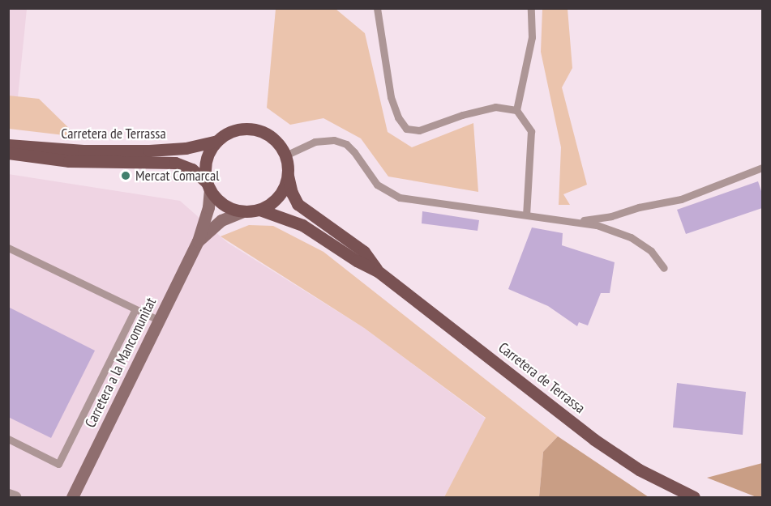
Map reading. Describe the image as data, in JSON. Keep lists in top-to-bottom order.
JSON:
{
  "streets": {
    "main road": ["Carretera de Terrassa"],
    "street": ["Carretera a la Mancomunitat"]
  },
  "crossings": [
    ["Carretera de Terrassa", "Carretera a la Mancomunitat"]
  ],
  "places": ["Mercat Comarcal"]
}
